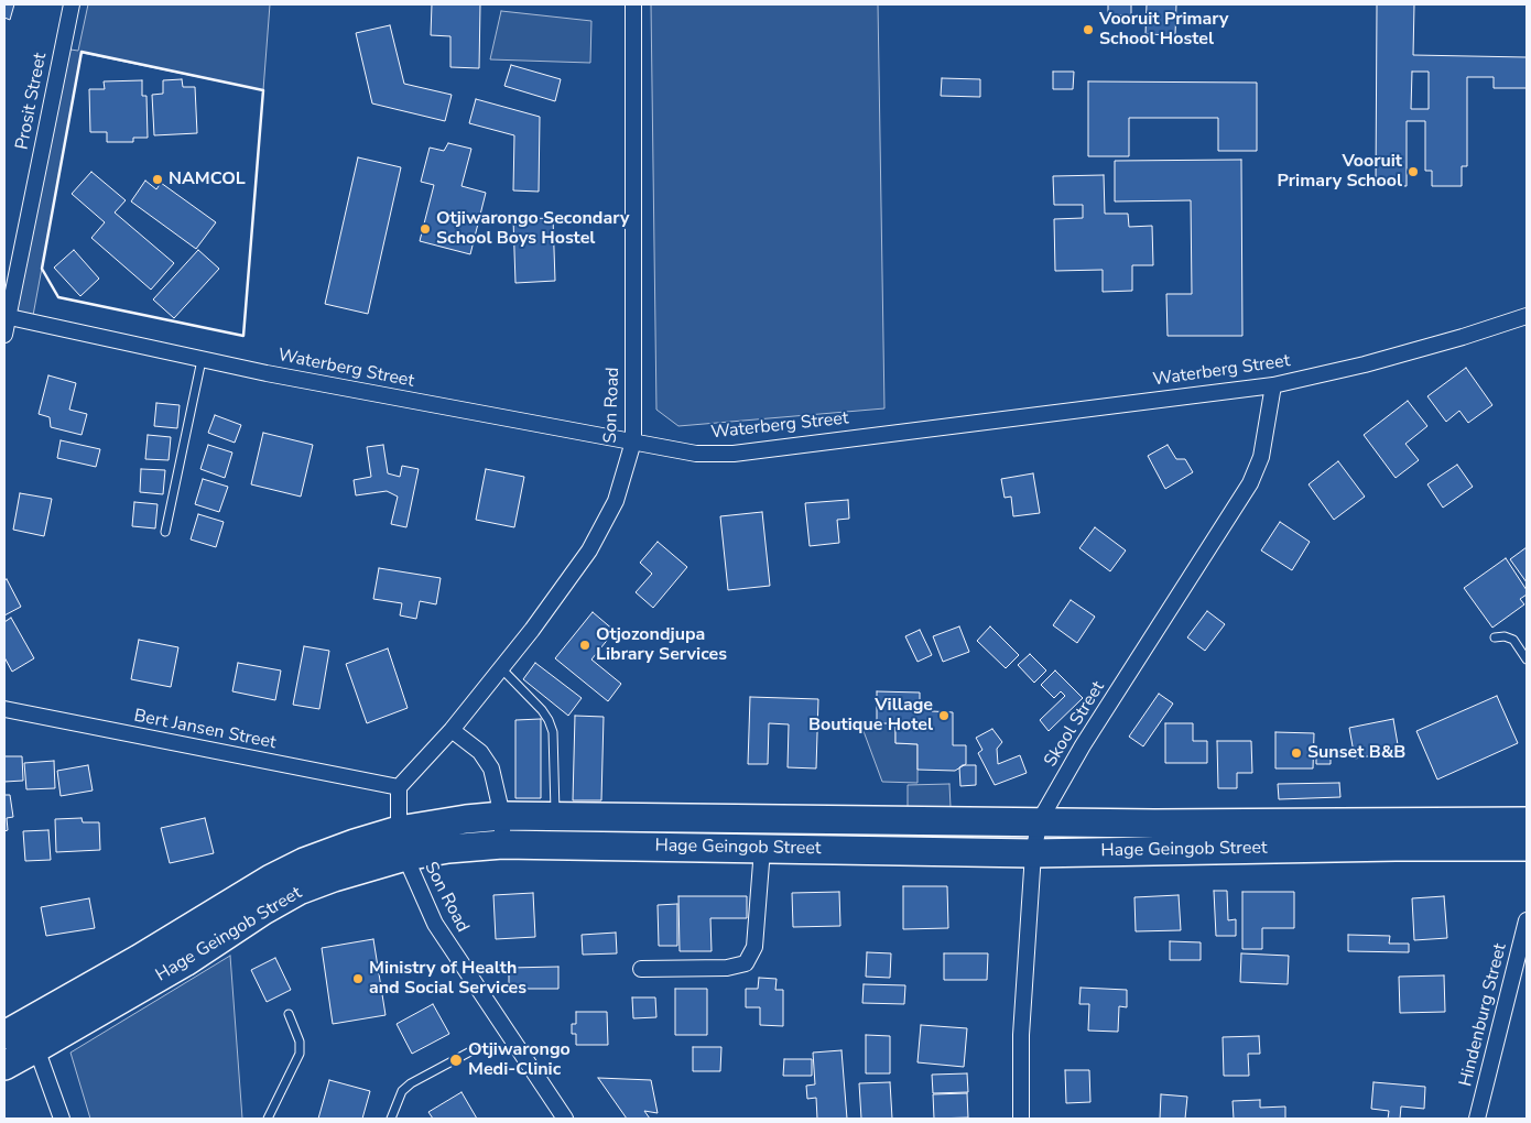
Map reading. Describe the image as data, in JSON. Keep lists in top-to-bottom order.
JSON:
{
  "streets": {
    "highway": ["Hage Geingob Street"],
    "street": [
      "Prosit Street",
      "Waterberg Street",
      "Son Road",
      "Skool Street",
      "Bert Jansen Street",
      "Hindenburg Street"
    ]
  },
  "crossings": [
    ["Prosit Street", "Waterberg Street"],
    ["Waterberg Street", "Son Road"],
    ["Waterberg Street", "Skool Street"],
    ["Son Road", "Bert Jansen Street"],
    ["Son Road", "Hage Geingob Street"],
    ["Skool Street", "Hage Geingob Street"]
  ],
  "places": [
    "Vooruit Primary School Hostel",
    "Vooruit Primary School",
    "NAMCOL",
    "Otjiwarongo Secondary School Boys Hostel",
    "Otjozondjupa Library Services",
    "Village Boutique Hotel",
    "Sunset B&B",
    "Ministry of Health and Social Services",
    "Otjiwarongo Medi-Clinic"
  ]
}
